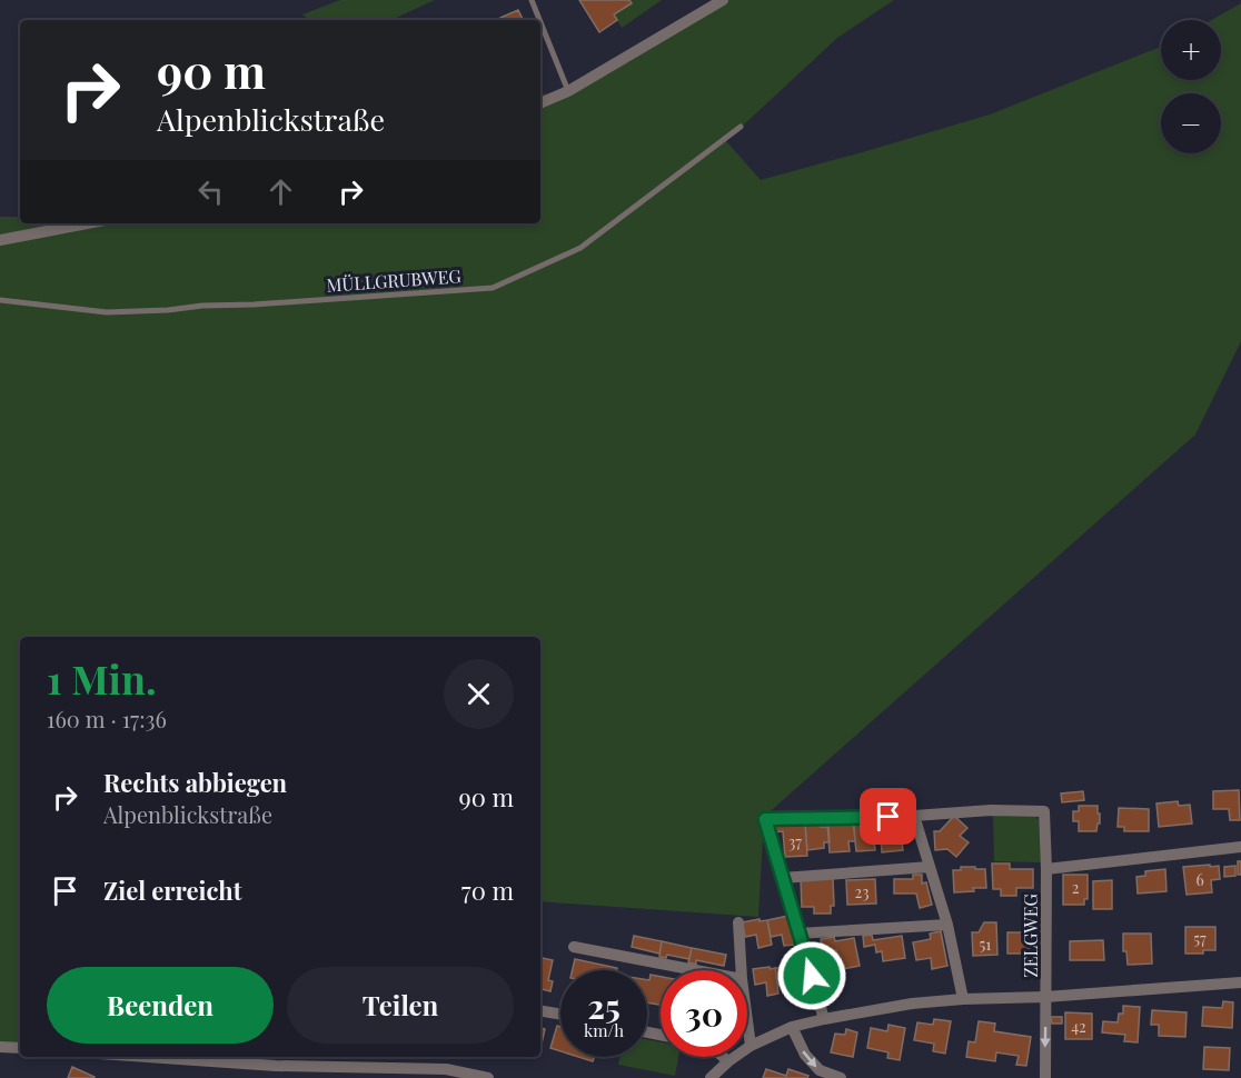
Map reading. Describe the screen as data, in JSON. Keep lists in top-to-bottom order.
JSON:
{
  "streets": {
    "street": ["ZELGWEG"],
    "lane": ["MÜLLGRUBWEG"]
  },
  "house_numbers": [
    "37",
    "6",
    "2",
    "23",
    "57",
    "51",
    "42"
  ],
  "page": {
    "map_buttons": ["+", "−"],
    "turn": ["90 m", "Alpenblickstraße"],
    "heading": ["1 Min.", "160 m · 17:36"],
    "list": [
      {
        "name": "Rechts abbiegen",
        "note": "Alpenblickstraße",
        "value": "90 m"
      },
      {
        "name": "Ziel erreicht",
        "value": "70 m"
      }
    ],
    "buttons": ["Beenden", "Teilen"],
    "speed": "25 km/h",
    "limit": "30"
  }
}
